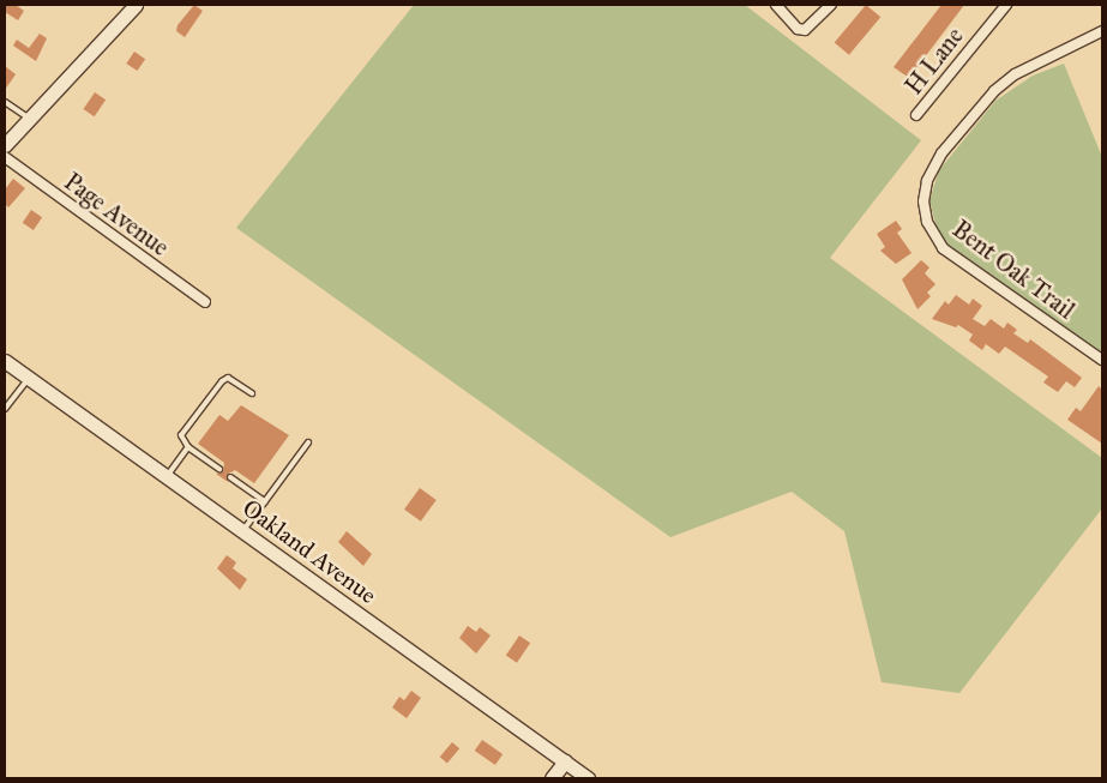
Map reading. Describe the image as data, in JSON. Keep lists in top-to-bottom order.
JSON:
{
  "streets": {
    "street": [
      "H Lane",
      "Page Avenue",
      "Bent Oak Trail",
      "Oakland Avenue"
    ]
  }
}
